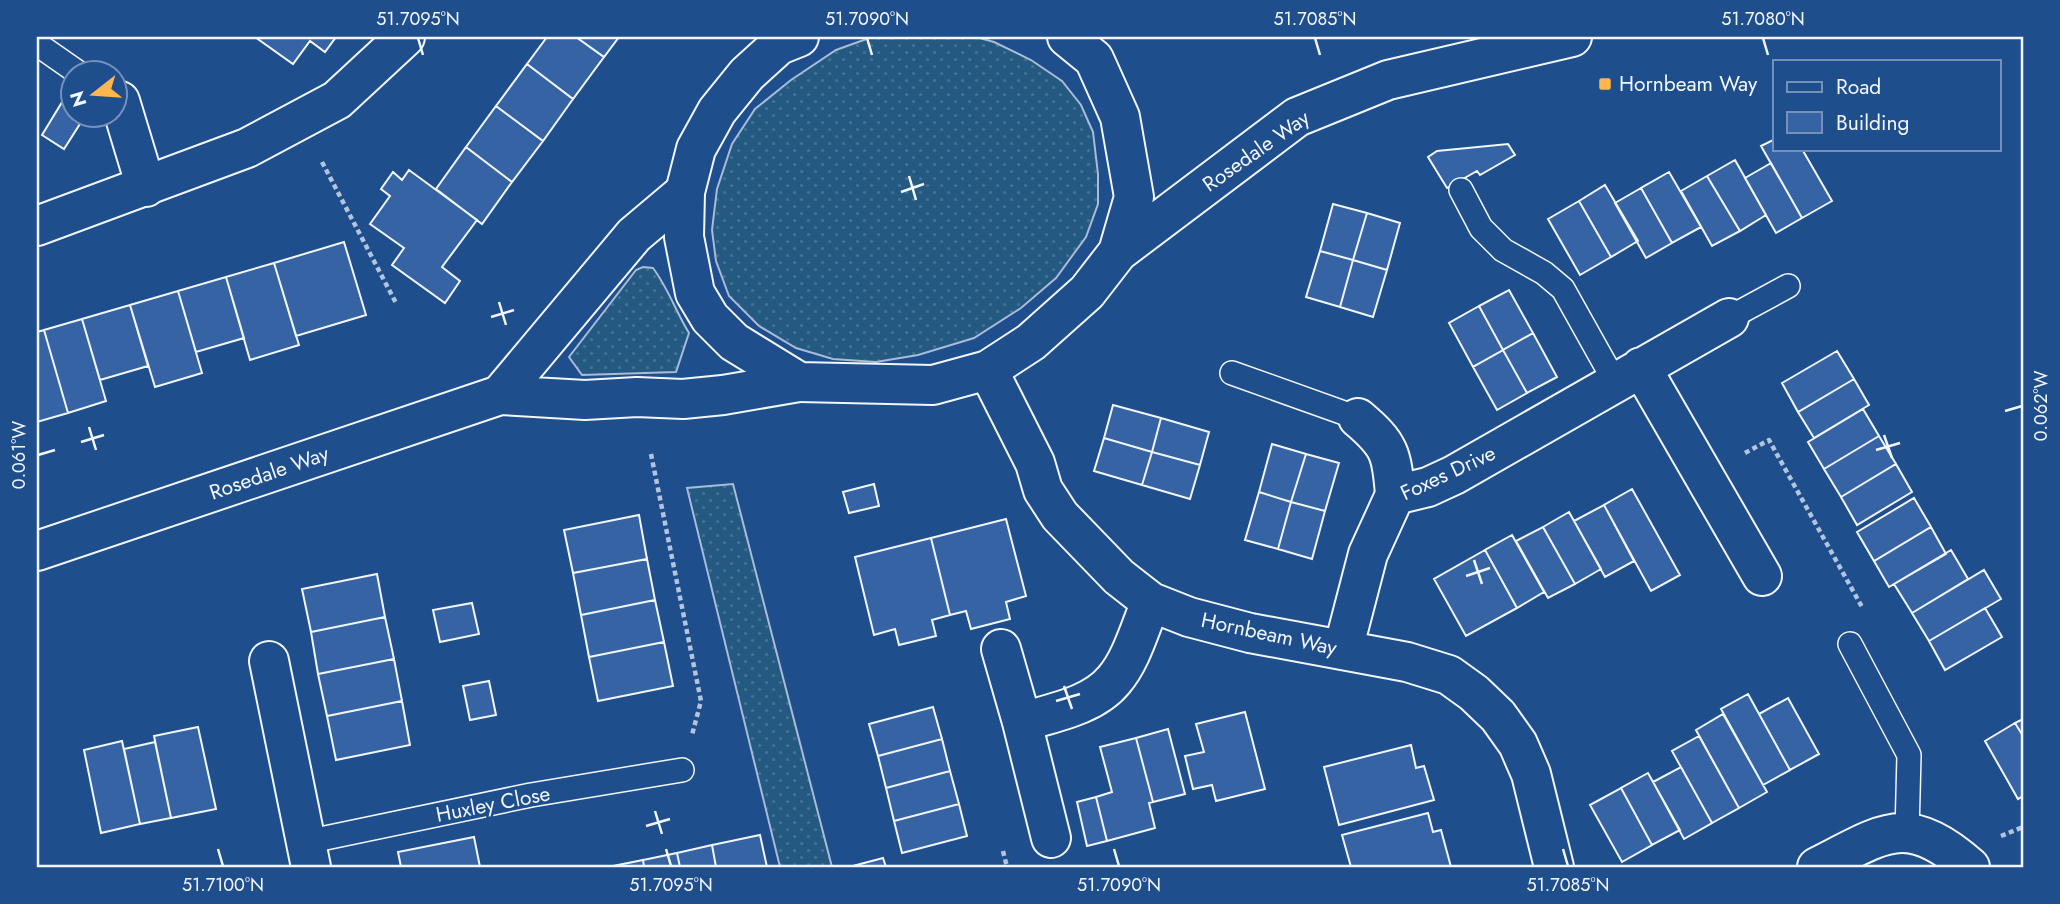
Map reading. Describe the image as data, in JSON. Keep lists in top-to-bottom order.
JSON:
{
  "streets": {
    "street": [
      "Rosedale Way",
      "Foxes Drive",
      "Hornbeam Way",
      "Huxley Close"
    ]
  },
  "crossings": [
    ["Rosedale Way", "Hornbeam Way"],
    ["Foxes Drive", "Hornbeam Way"]
  ],
  "places": {
    "transit": ["Hornbeam Way"]
  },
  "legend": ["Road", "Building"],
  "north": "left",
  "coordinates": [
    "51.7095°N",
    "51.7090°N",
    "51.7085°N",
    "51.7080°N",
    "0.062°W",
    "0.061°W",
    "51.7100°N"
  ]
}
